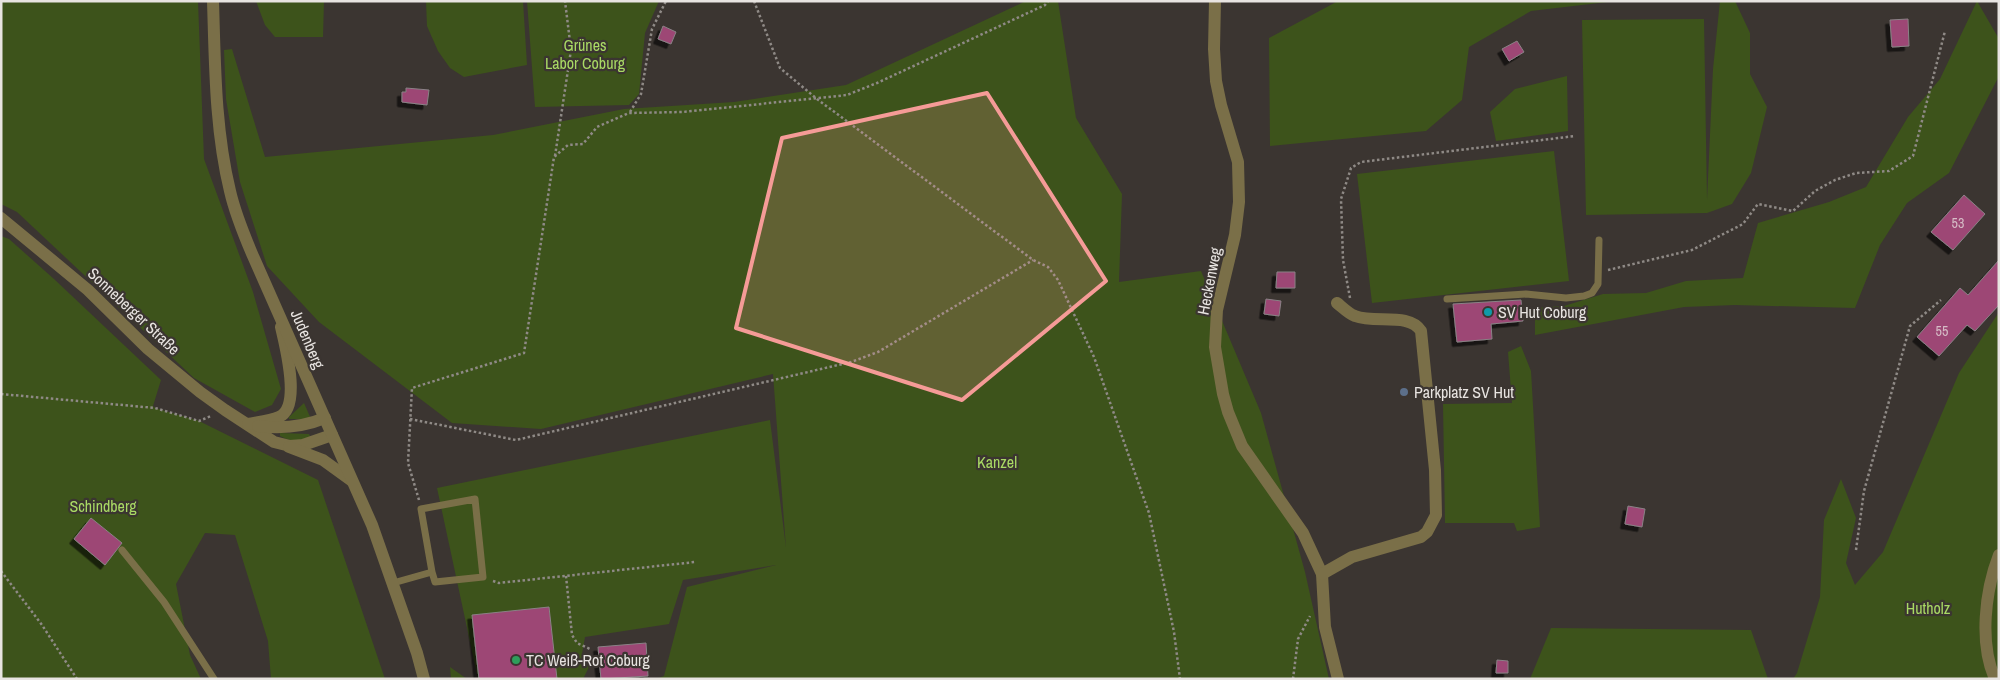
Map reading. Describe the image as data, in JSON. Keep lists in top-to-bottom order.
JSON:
{
  "streets": {
    "street": ["Heckenweg", "Sonneberger Straße", "Judenberg"]
  },
  "crossings": [
    ["Sonneberger Straße", "Judenberg"]
  ],
  "parks": [
    "Grünes Labor Coburg",
    "Kanzel",
    "Schindberg",
    "Hutholz"
  ],
  "places": ["SV Hut Coburg", "Parkplatz SV Hut", "TC Weiß-Rot Coburg"],
  "house_numbers": ["53", "55"]
}
